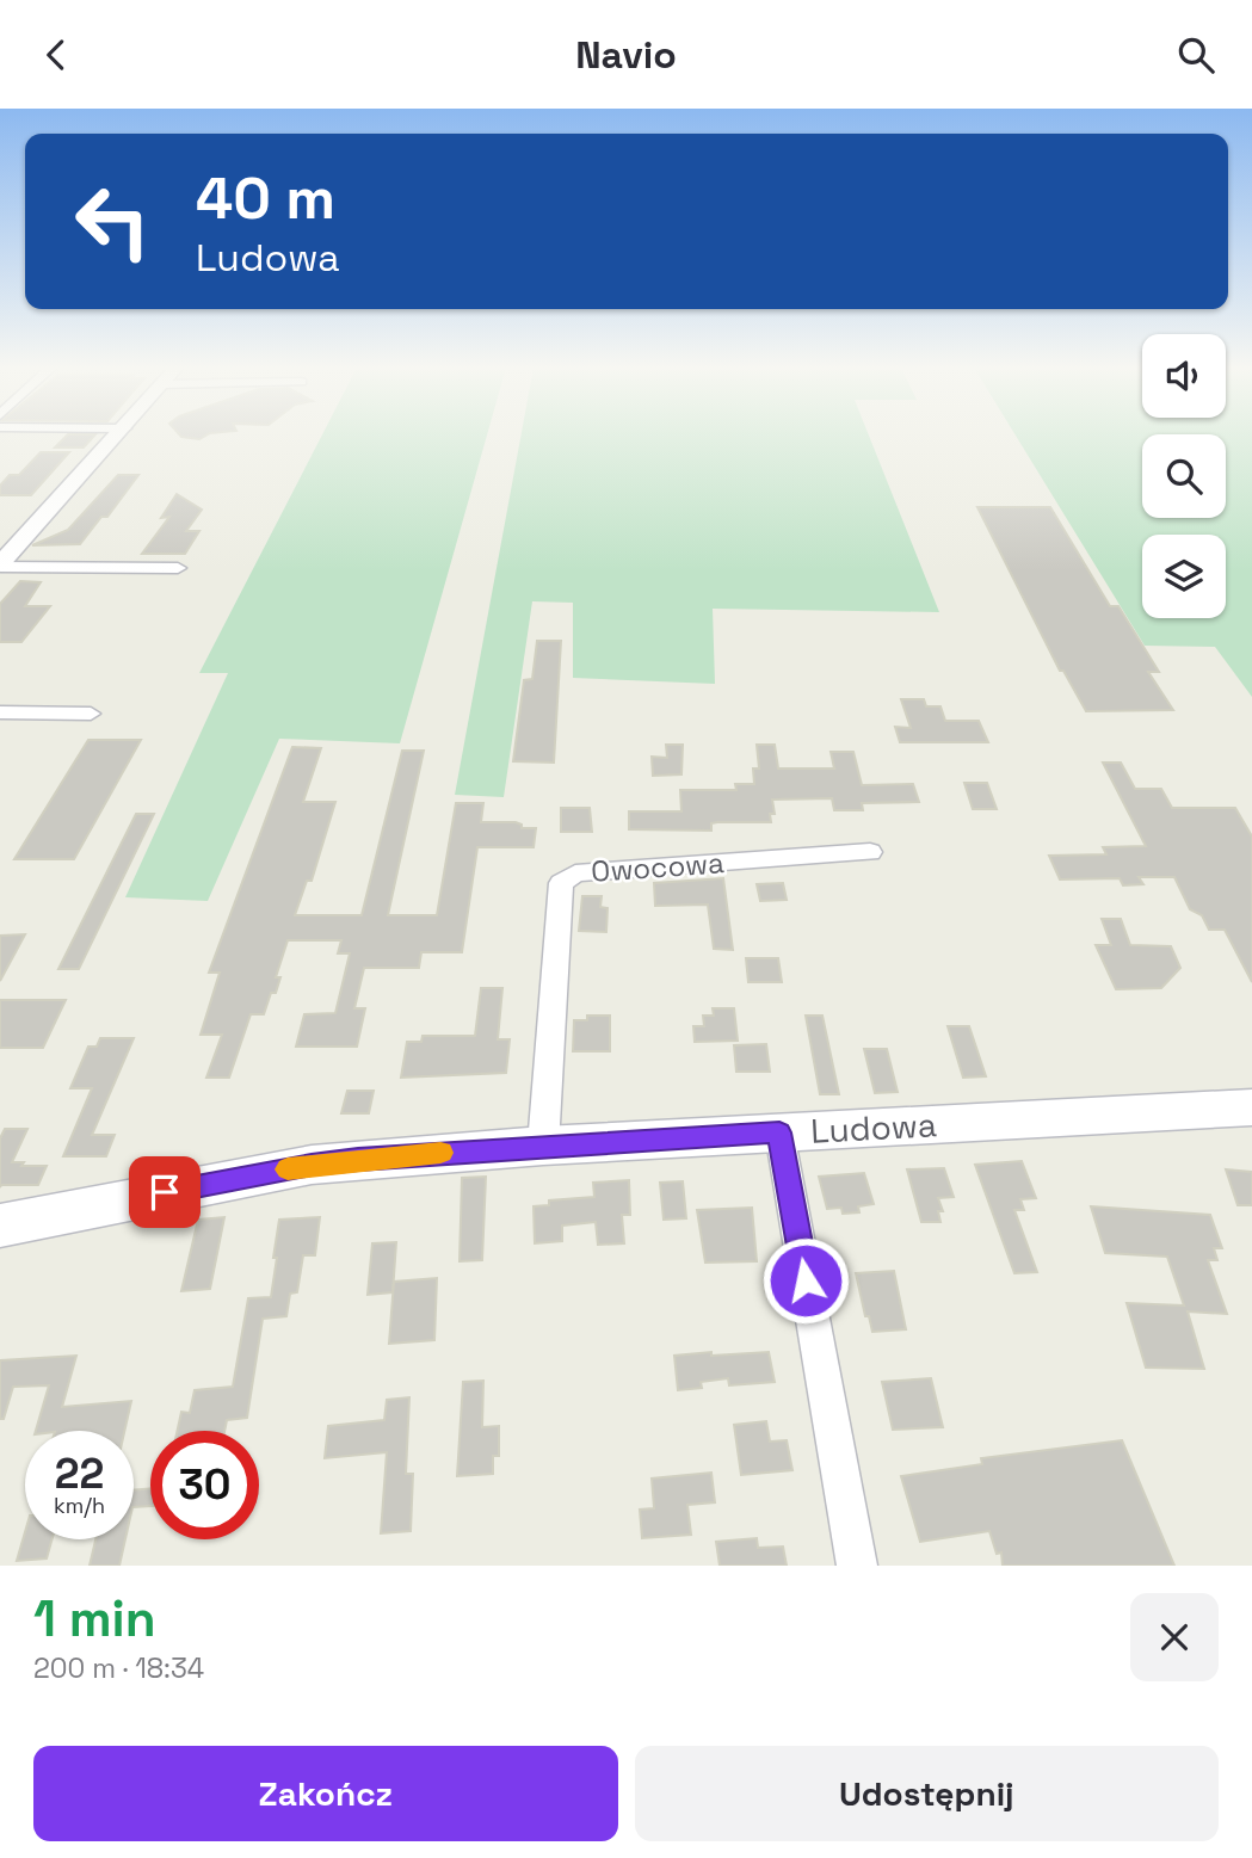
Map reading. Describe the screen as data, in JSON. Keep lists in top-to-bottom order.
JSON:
{
  "streets": {
    "main road": ["Ludowa"],
    "street": ["Owocowa"]
  },
  "crossings": [
    ["Owocowa", "Ludowa"]
  ],
  "page": {
    "header": "Navio",
    "turn": ["40 m", "Ludowa"],
    "speed": "22 km/h",
    "limit": "30",
    "heading": ["1 min", "200 m · 18:34"],
    "buttons": ["Zakończ", "Udostępnij"]
  }
}
